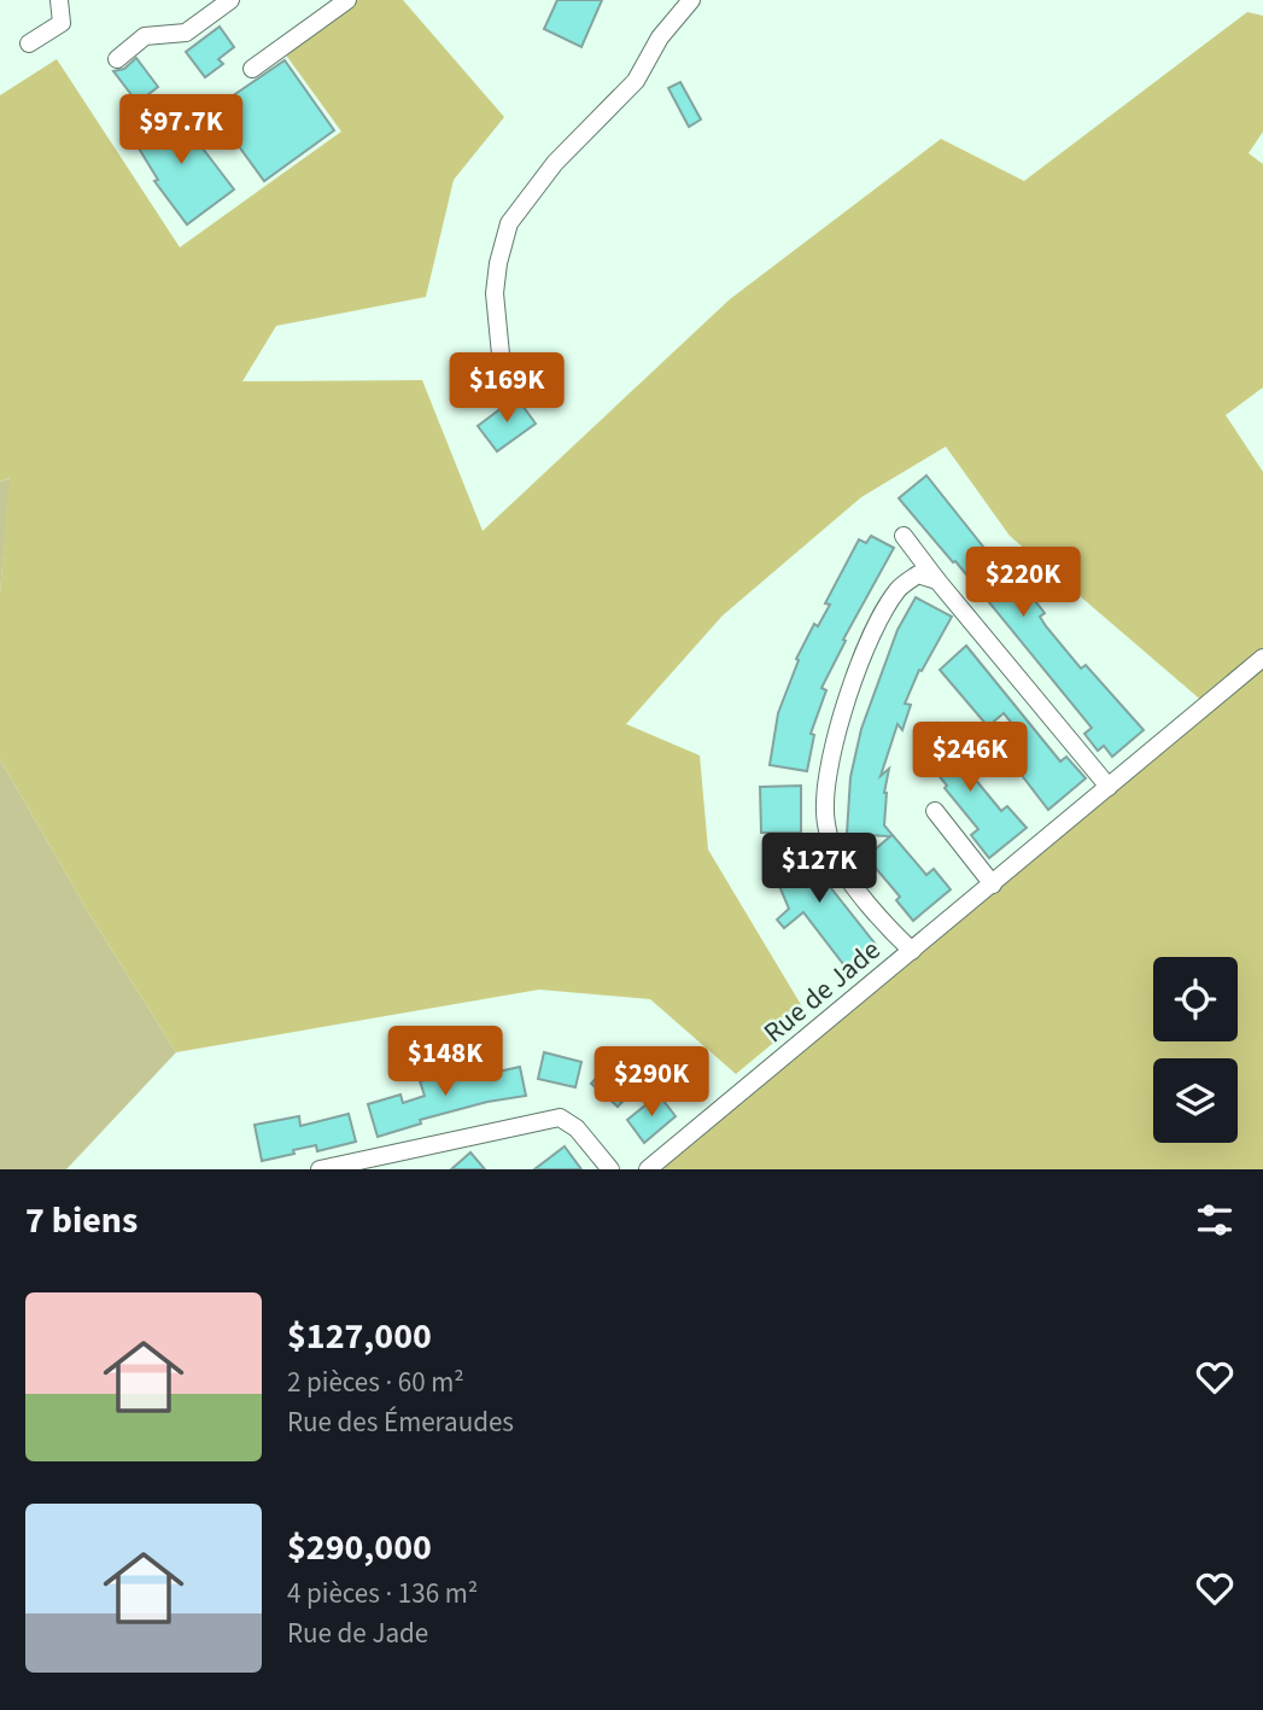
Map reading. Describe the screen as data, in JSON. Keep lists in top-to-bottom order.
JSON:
{
  "streets": {
    "street": ["Rue de Jade"]
  },
  "page": {
    "price": [
      "$97.7K",
      "$169K",
      "$220K",
      "$246K",
      "$127K",
      "$148K",
      "$290K"
    ],
    "heading": "7 biens",
    "list": [
      {
        "name": "$127,000",
        "note": "2 pièces · 60 m² · Rue des Émeraudes"
      },
      {
        "name": "$290,000",
        "note": "4 pièces · 136 m² · Rue de Jade"
      }
    ]
  }
}
